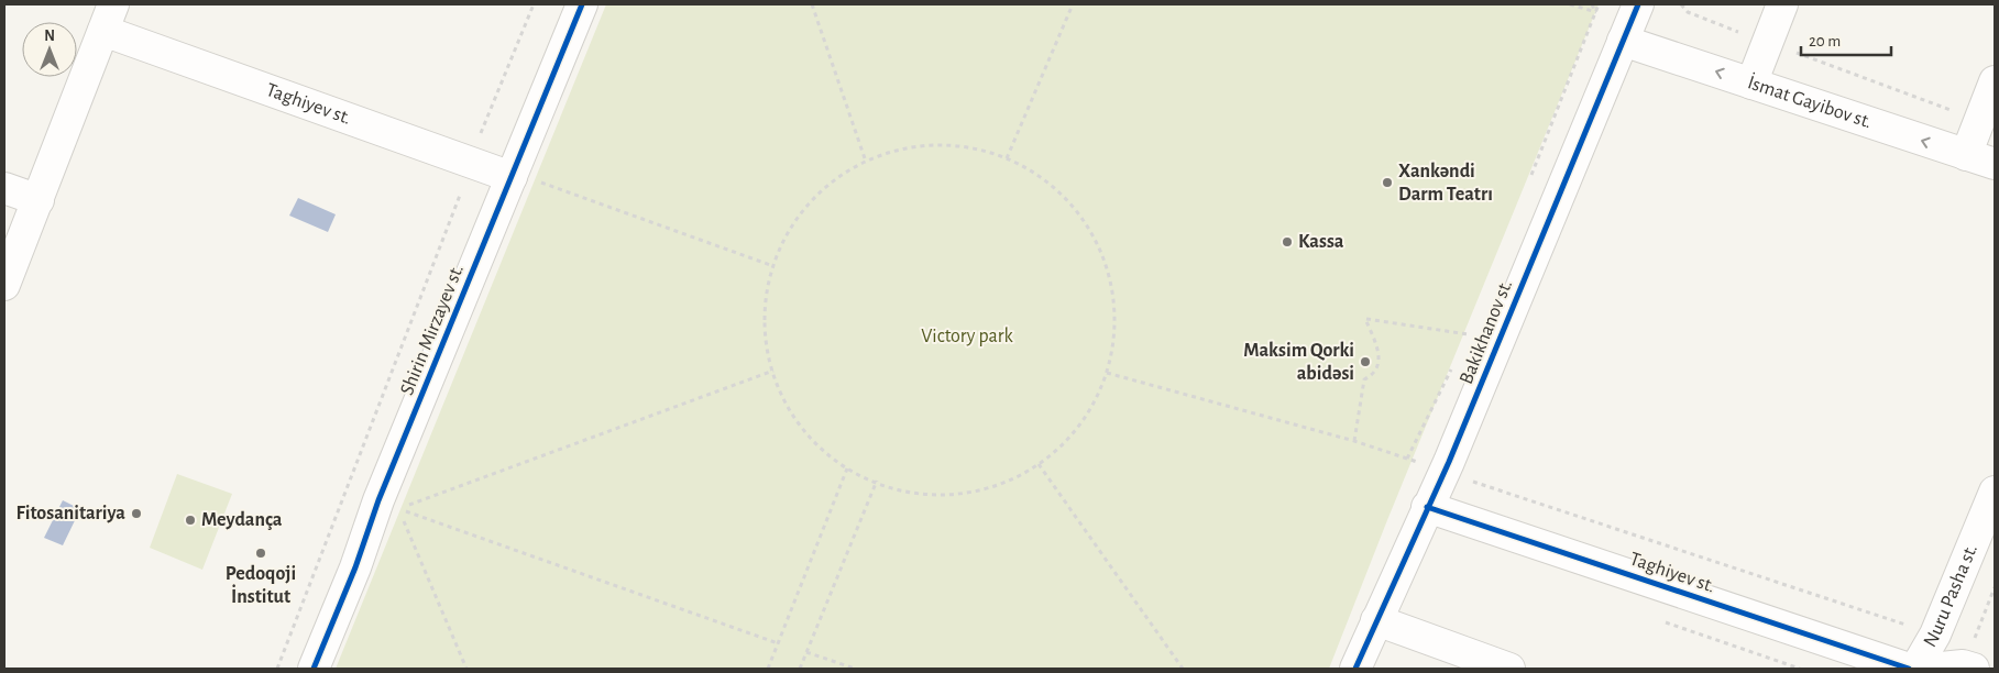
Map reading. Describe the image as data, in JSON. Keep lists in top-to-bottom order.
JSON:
{
  "streets": {
    "street": [
      "İsmat Gayibov st.",
      "Taghiyev st.",
      "Shirin Mirzayev st.",
      "Bakikhanov st.",
      "Nuru Pasha st."
    ]
  },
  "crossings": [
    ["İsmat Gayibov st.", "Bakikhanov st."],
    ["Taghiyev st.", "Shirin Mirzayev st."],
    ["Taghiyev st.", "Bakikhanov st."]
  ],
  "one_way": ["İsmat Gayibov st."],
  "parks": ["Victory park"],
  "places": [
    "Xankəndi Darm Teatrı",
    "Kassa",
    "Maksim Qorki abidəsi",
    "Fitosanitariya",
    "Meydança",
    "Pedoqoji İnstitut"
  ],
  "scale_bar": "20 m",
  "north": "top"
}
